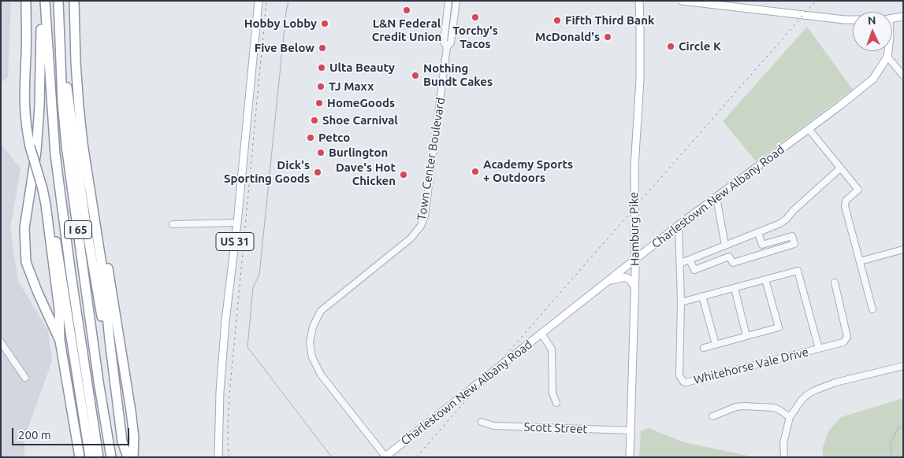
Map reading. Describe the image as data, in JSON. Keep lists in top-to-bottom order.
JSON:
{
  "streets": {
    "highway": ["I 65"],
    "main road": ["Charlestown New Albany Road", "Hamburg Pike", "US 31"],
    "street": ["Town Center Boulevard", "Whitehorse Vale Drive", "Scott Street"]
  },
  "crossings": [
    ["Town Center Boulevard", "Charlestown New Albany Road"],
    ["Charlestown New Albany Road", "Hamburg Pike"],
    ["Charlestown New Albany Road", "Whitehorse Vale Drive"],
    ["Hamburg Pike", "Scott Street"]
  ],
  "places": [
    "L&N Federal Credit Union",
    "Torchy's Tacos",
    "Fifth Third Bank",
    "Hobby Lobby",
    "McDonald's",
    "Circle K",
    "Five Below",
    "Ulta Beauty",
    "Nothing Bundt Cakes",
    "TJ Maxx",
    "HomeGoods",
    "Shoe Carnival",
    "Petco",
    "Burlington",
    "Academy Sports + Outdoors",
    "Dick's Sporting Goods",
    "Dave's Hot Chicken"
  ],
  "scale_bar": "200 m",
  "north": "top"
}
